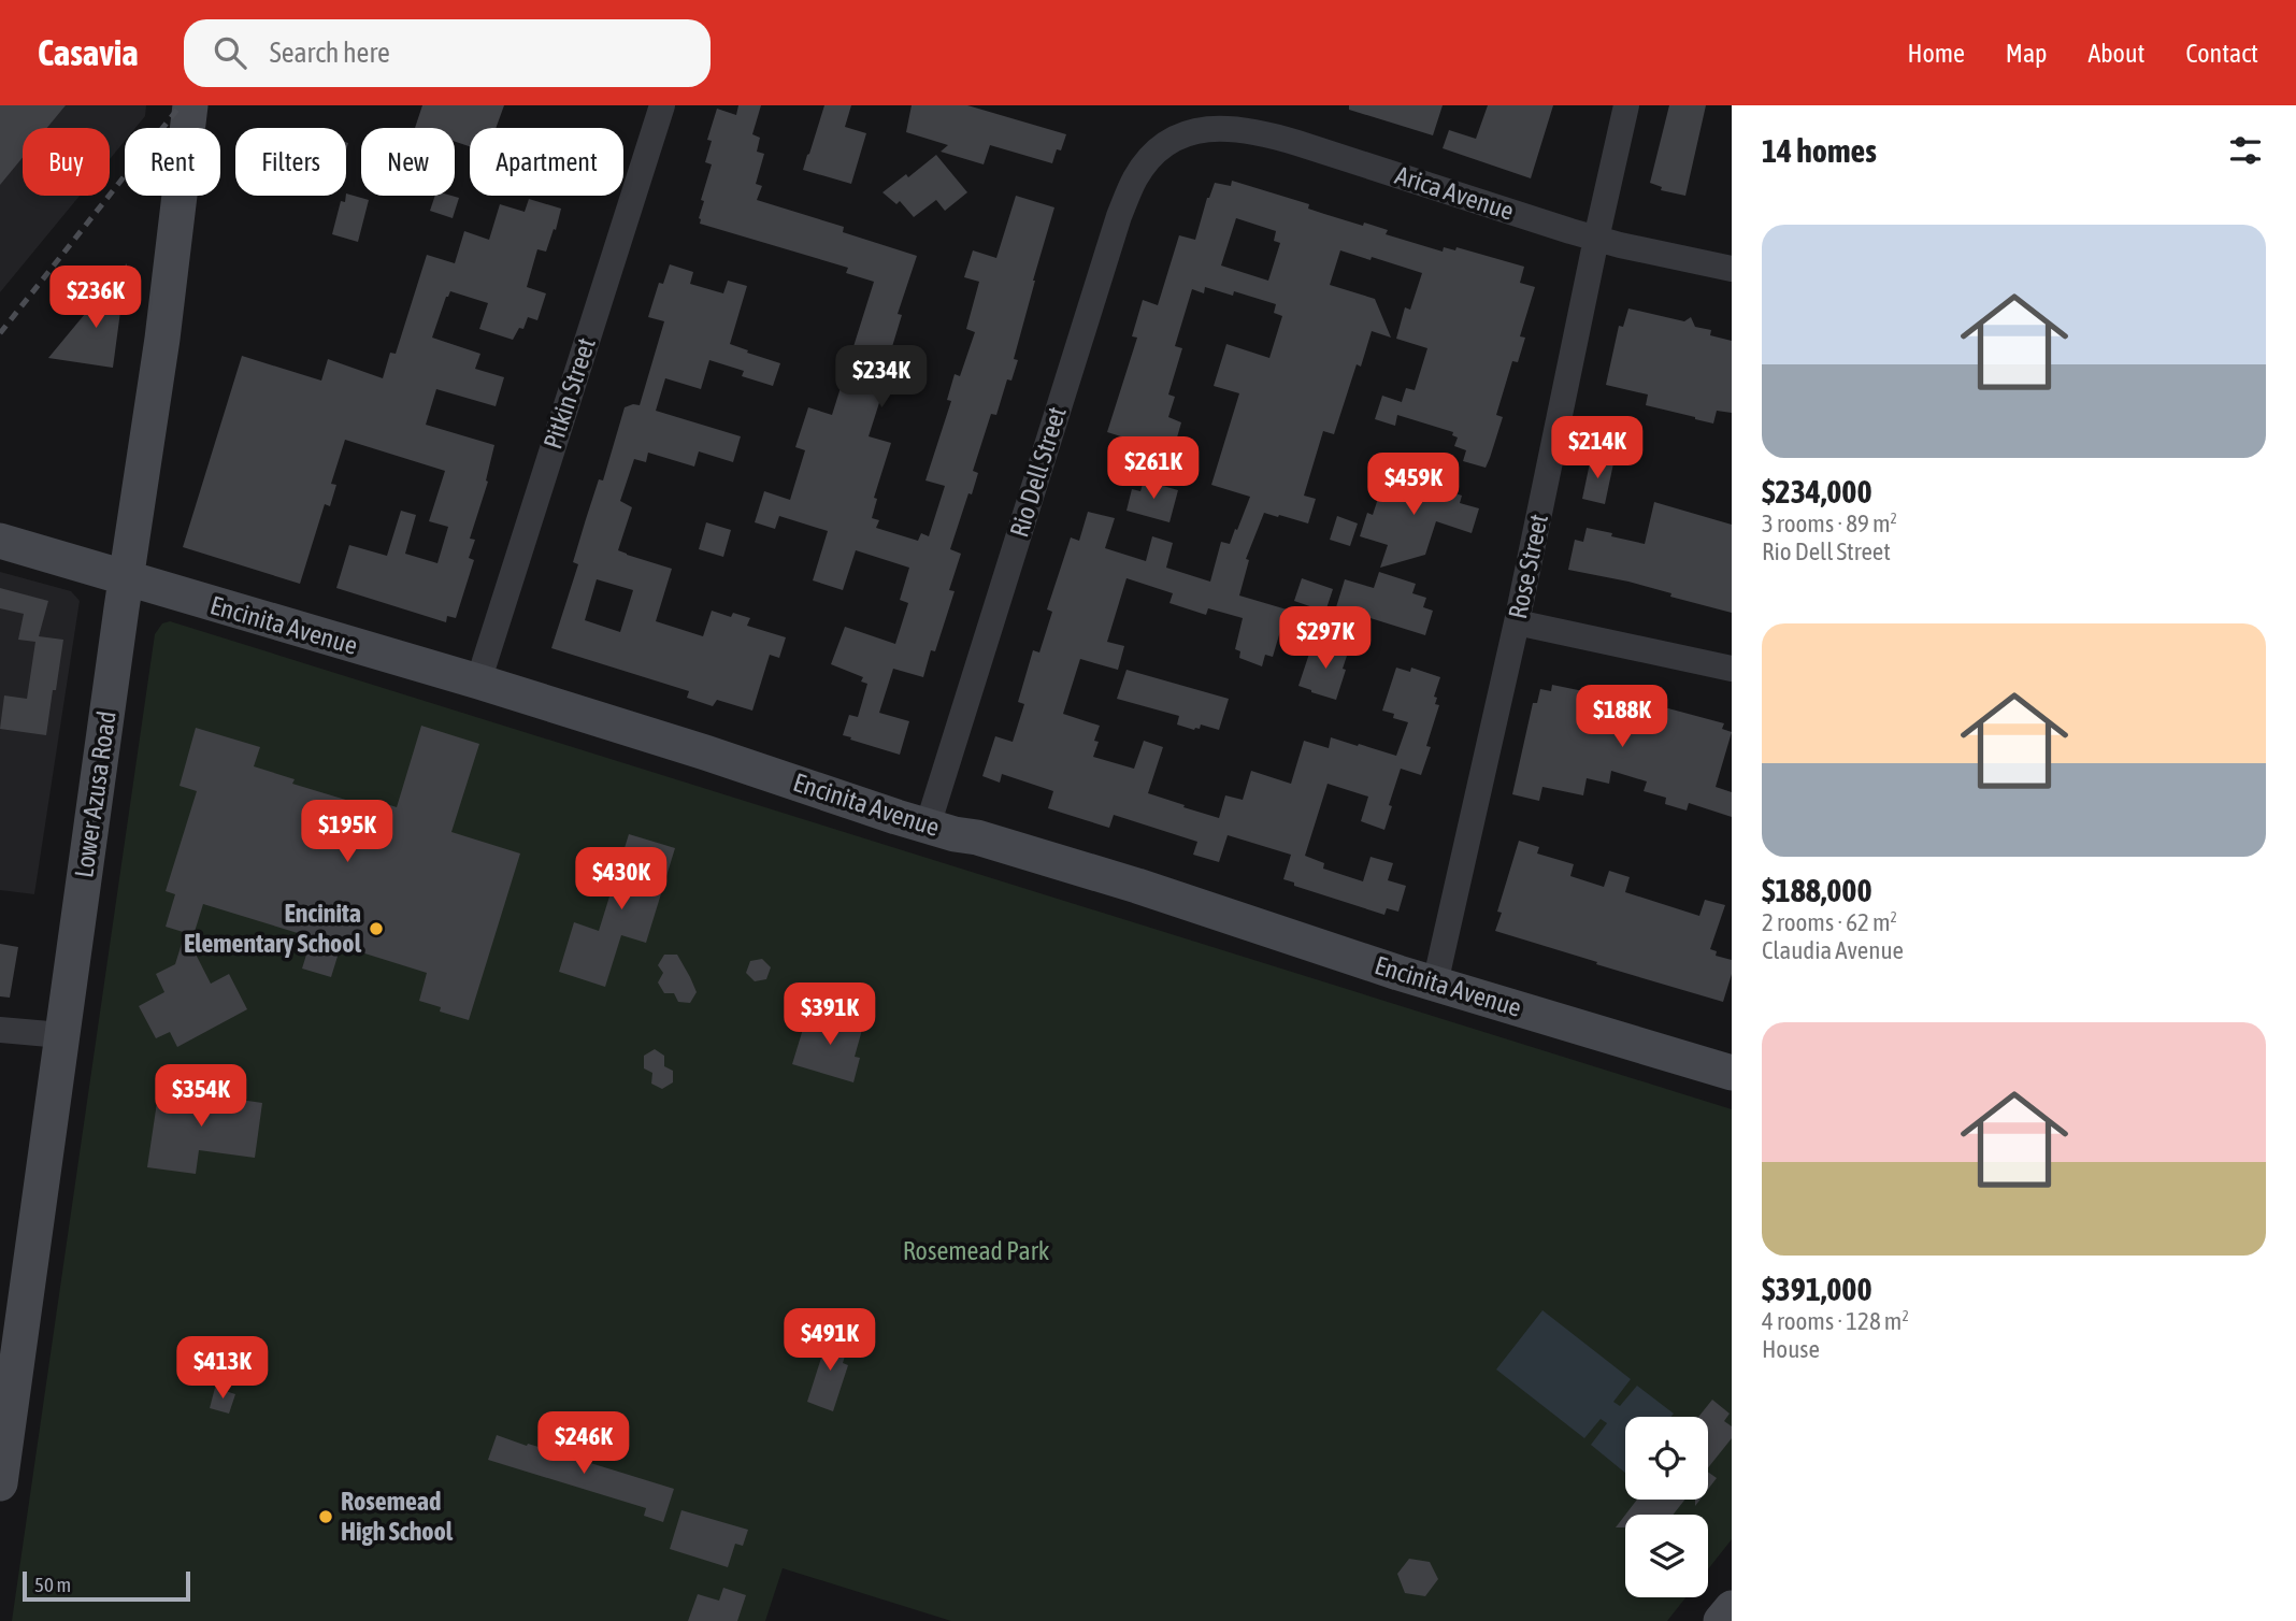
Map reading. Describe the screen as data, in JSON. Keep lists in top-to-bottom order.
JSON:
{
  "streets": {
    "street": [
      "Arica Avenue",
      "Pitkin Street",
      "Rio Dell Street",
      "Rose Street",
      "Encinita Avenue",
      "Lower Azusa Road"
    ]
  },
  "crossings": [
    ["Arica Avenue", "Rio Dell Street"],
    ["Arica Avenue", "Rose Street"],
    ["Pitkin Street", "Encinita Avenue"],
    ["Rio Dell Street", "Encinita Avenue"],
    ["Rose Street", "Encinita Avenue"],
    ["Encinita Avenue", "Lower Azusa Road"]
  ],
  "parks": ["Rosemead Park"],
  "places": ["Encinita Elementary School", "Rosemead High School"],
  "scale_bar": "50 m",
  "page": {
    "header": "Casavia",
    "search": "Search here",
    "nav": [
      "Home",
      "Map",
      "About",
      "Contact"
    ],
    "heading": "14 homes",
    "chip": [
      "Buy",
      "Rent",
      "Filters",
      "New",
      "Apartment"
    ],
    "list": [
      {
        "name": "$234,000",
        "note": "3 rooms · 89 m² · Rio Dell Street"
      },
      {
        "name": "$188,000",
        "note": "2 rooms · 62 m² · Claudia Avenue"
      },
      {
        "name": "$391,000",
        "note": "4 rooms · 128 m² · House"
      }
    ],
    "price": [
      "$236K",
      "$234K",
      "$214K",
      "$261K",
      "$459K",
      "$297K",
      "$188K",
      "$195K",
      "$430K",
      "$391K",
      "$354K",
      "$491K",
      "$413K",
      "$246K"
    ],
    "scale": "50 m"
  }
}
